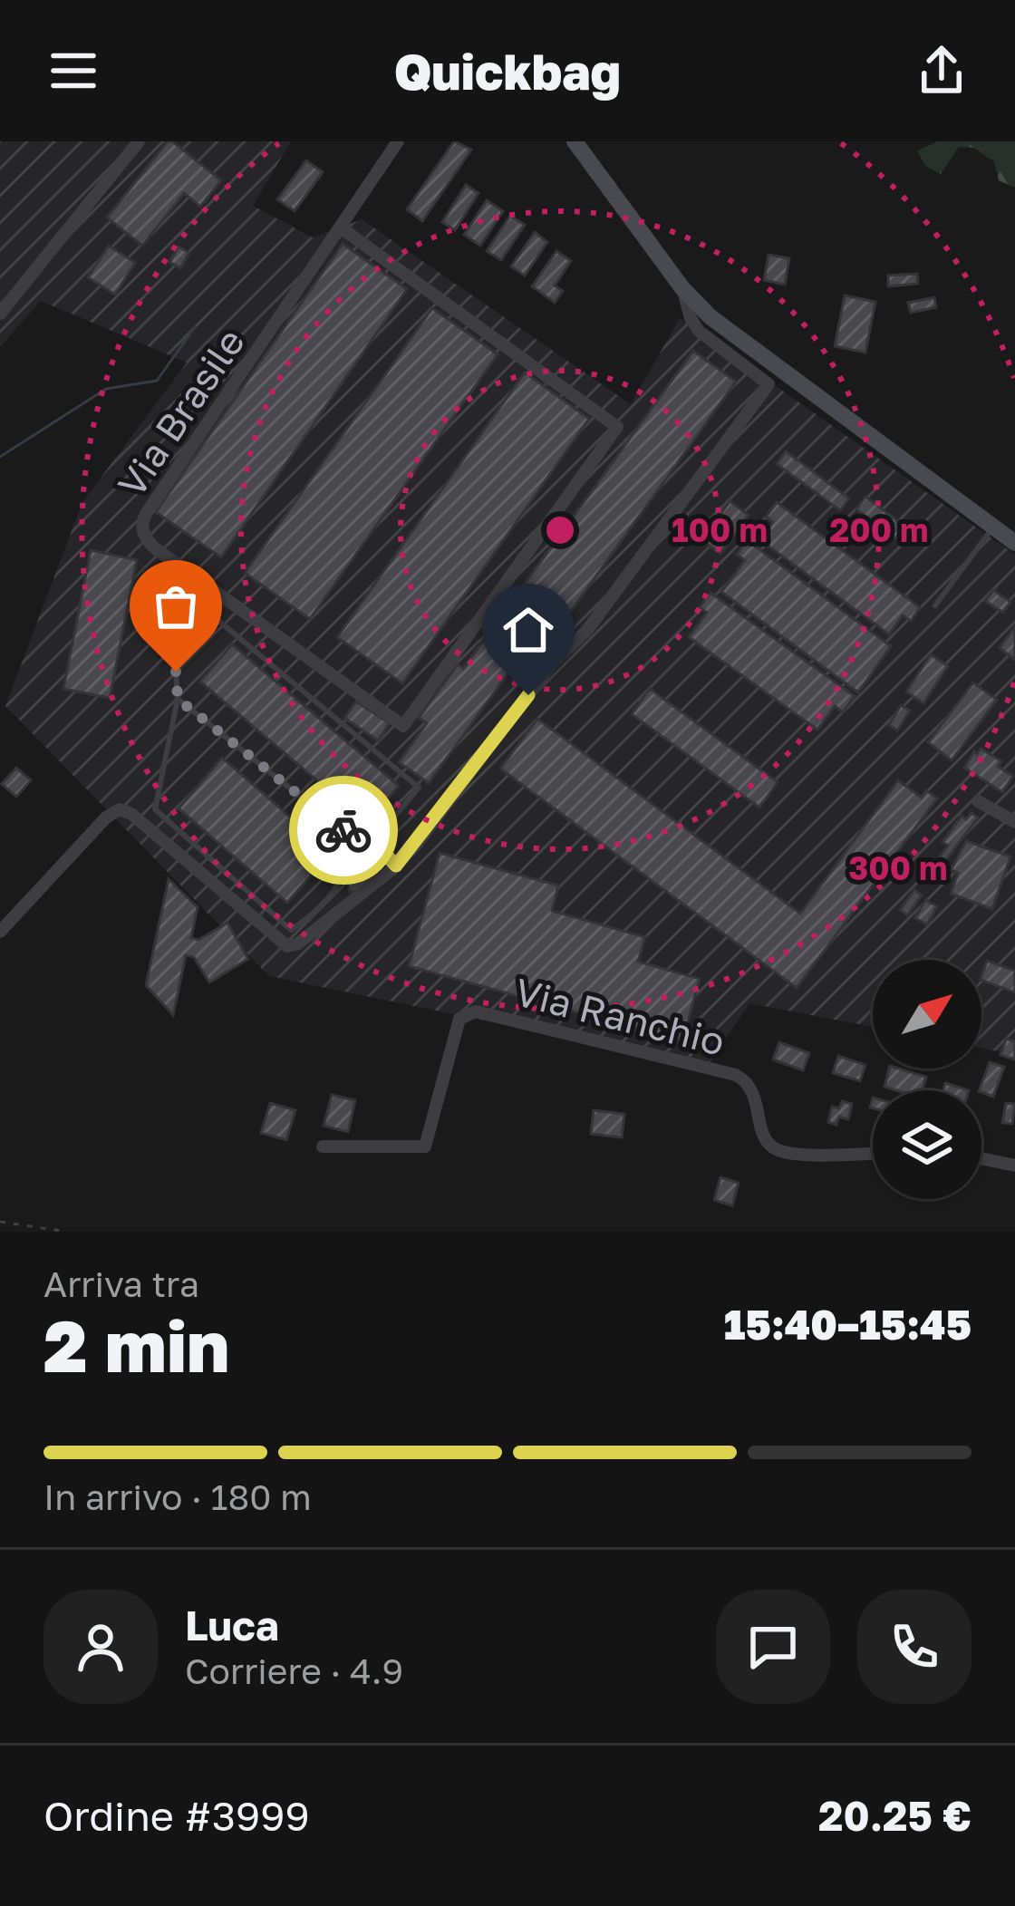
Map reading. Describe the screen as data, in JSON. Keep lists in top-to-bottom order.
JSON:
{
  "streets": {
    "street": ["Via Brasile", "Via Ranchio"]
  },
  "north": "top right",
  "page": {
    "header": "Quickbag",
    "heading": ["2 min", "Arriva tra", "15:40–15:45"],
    "panel": [
      "Luca",
      "Corriere · 4.9",
      "Ordine #3999",
      "20.25 €"
    ],
    "bar": "In arrivo · 180 m"
  },
  "rings": ["100 m", "200 m", "300 m"]
}
